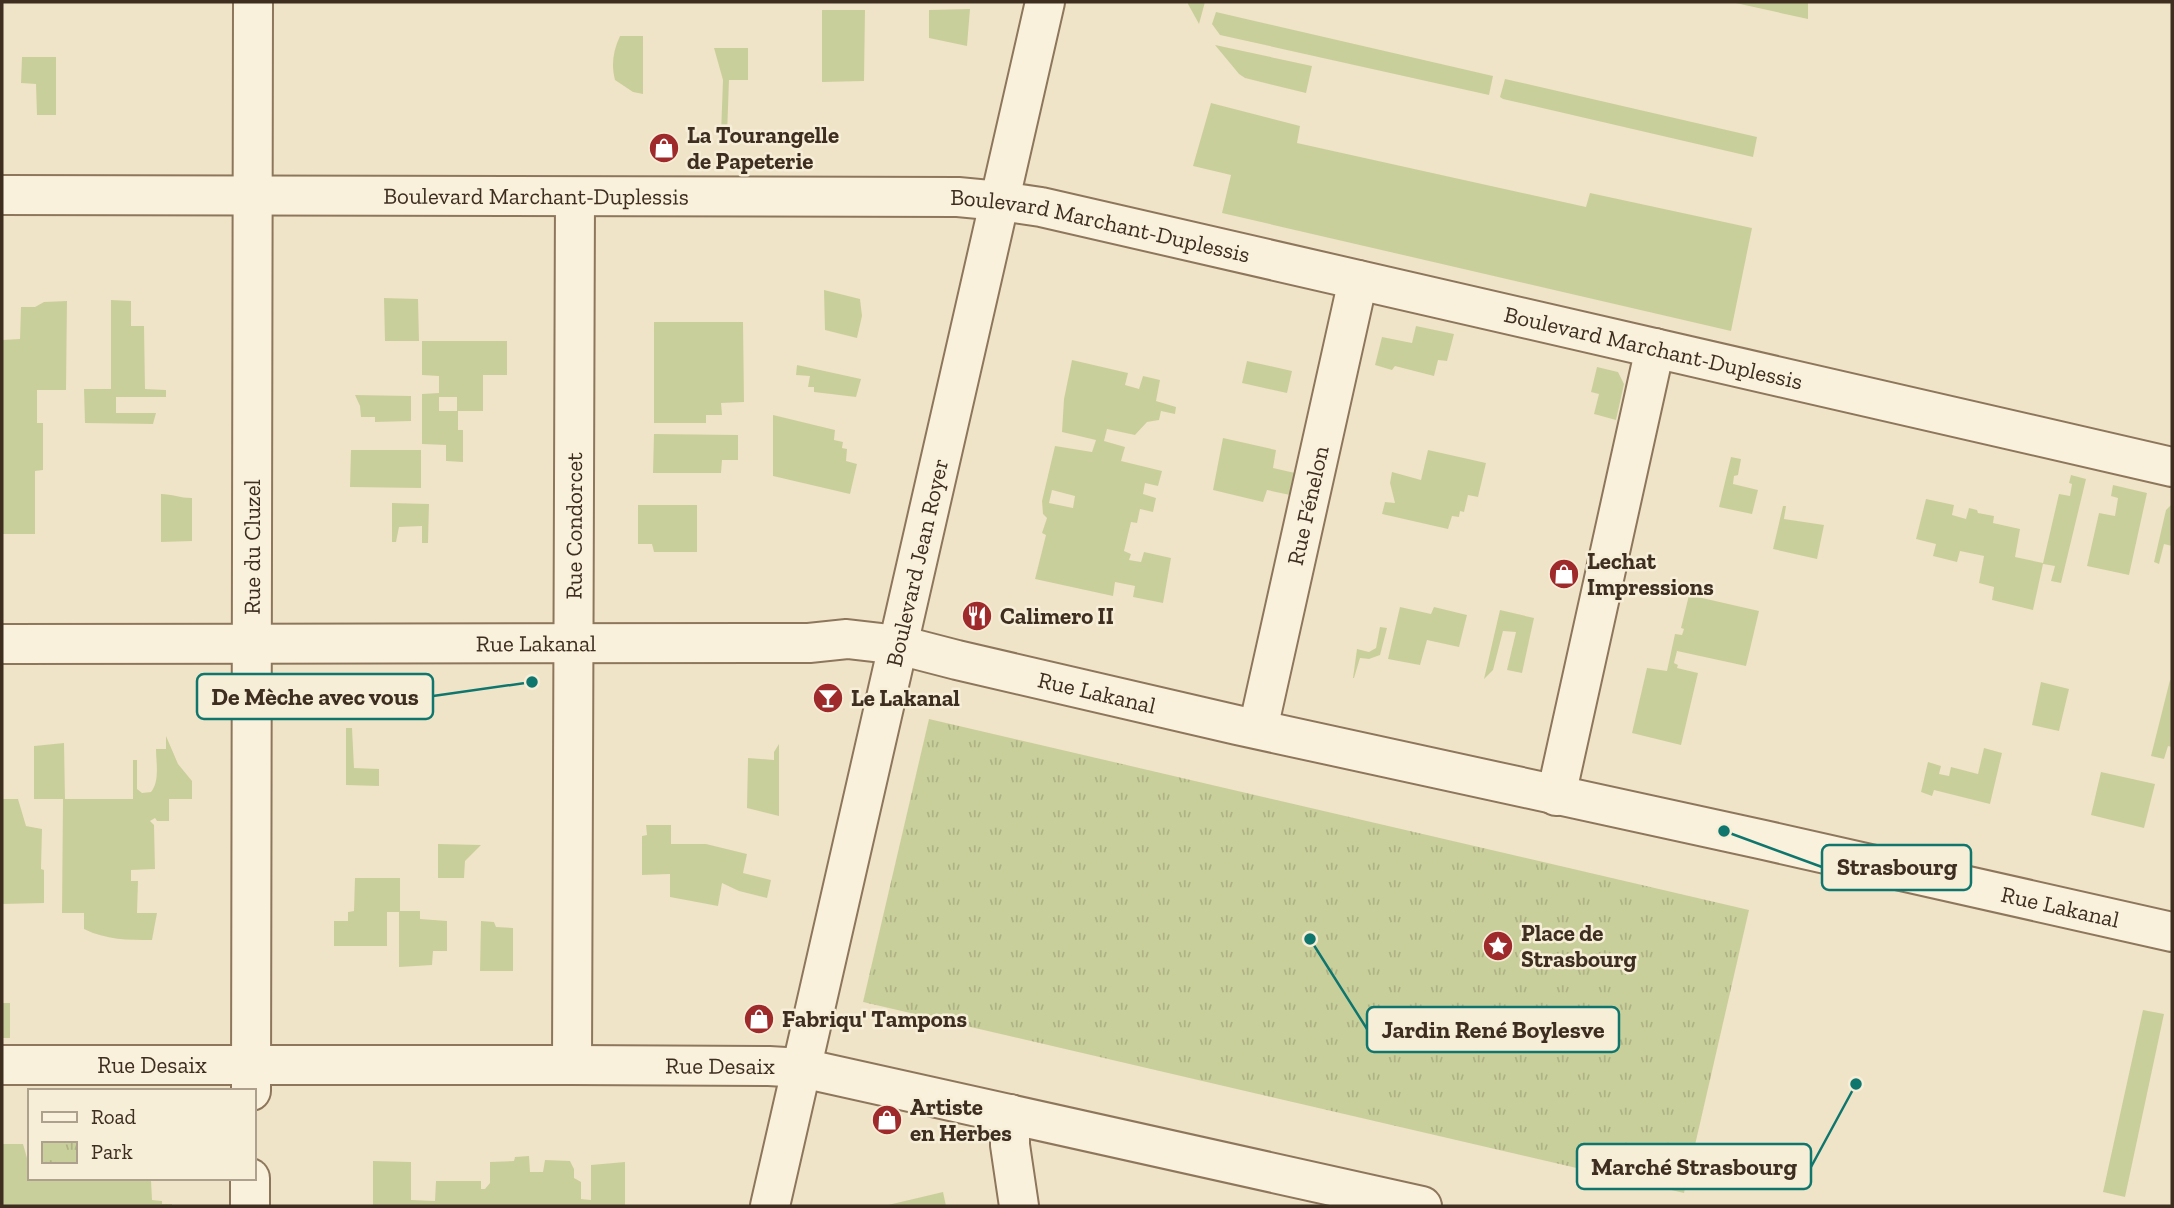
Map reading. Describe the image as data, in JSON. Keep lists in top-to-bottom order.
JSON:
{
  "streets": {
    "street": [
      "Boulevard Marchant-Duplessis",
      "Rue Fénelon",
      "Rue Condorcet",
      "Rue du Cluzel",
      "Boulevard Jean Royer",
      "Rue Lakanal",
      "Rue Desaix"
    ]
  },
  "crossings": [
    ["Boulevard Marchant-Duplessis", "Rue Fénelon"],
    ["Boulevard Marchant-Duplessis", "Rue Condorcet"],
    ["Boulevard Marchant-Duplessis", "Rue du Cluzel"],
    ["Boulevard Marchant-Duplessis", "Boulevard Jean Royer"],
    ["Rue Fénelon", "Rue Lakanal"],
    ["Rue Condorcet", "Rue Lakanal"],
    ["Rue Condorcet", "Rue Desaix"],
    ["Rue du Cluzel", "Rue Lakanal"],
    ["Rue du Cluzel", "Rue Desaix"],
    ["Boulevard Jean Royer", "Rue Lakanal"],
    ["Boulevard Jean Royer", "Rue Desaix"]
  ],
  "places": {
    "shop": [
      "La Tourangelle de Papeterie",
      "Lechat Impressions",
      "Fabriqu' Tampons",
      "Artiste en Herbes"
    ],
    "restaurant": ["Calimero II"],
    "other": [
      "De Mèche avec vous",
      "Strasbourg",
      "Jardin René Boylesve",
      "Marché Strasbourg"
    ],
    "bar": ["Le Lakanal"],
    "place": ["Place de Strasbourg"]
  },
  "legend": ["Road", "Park"]
}
